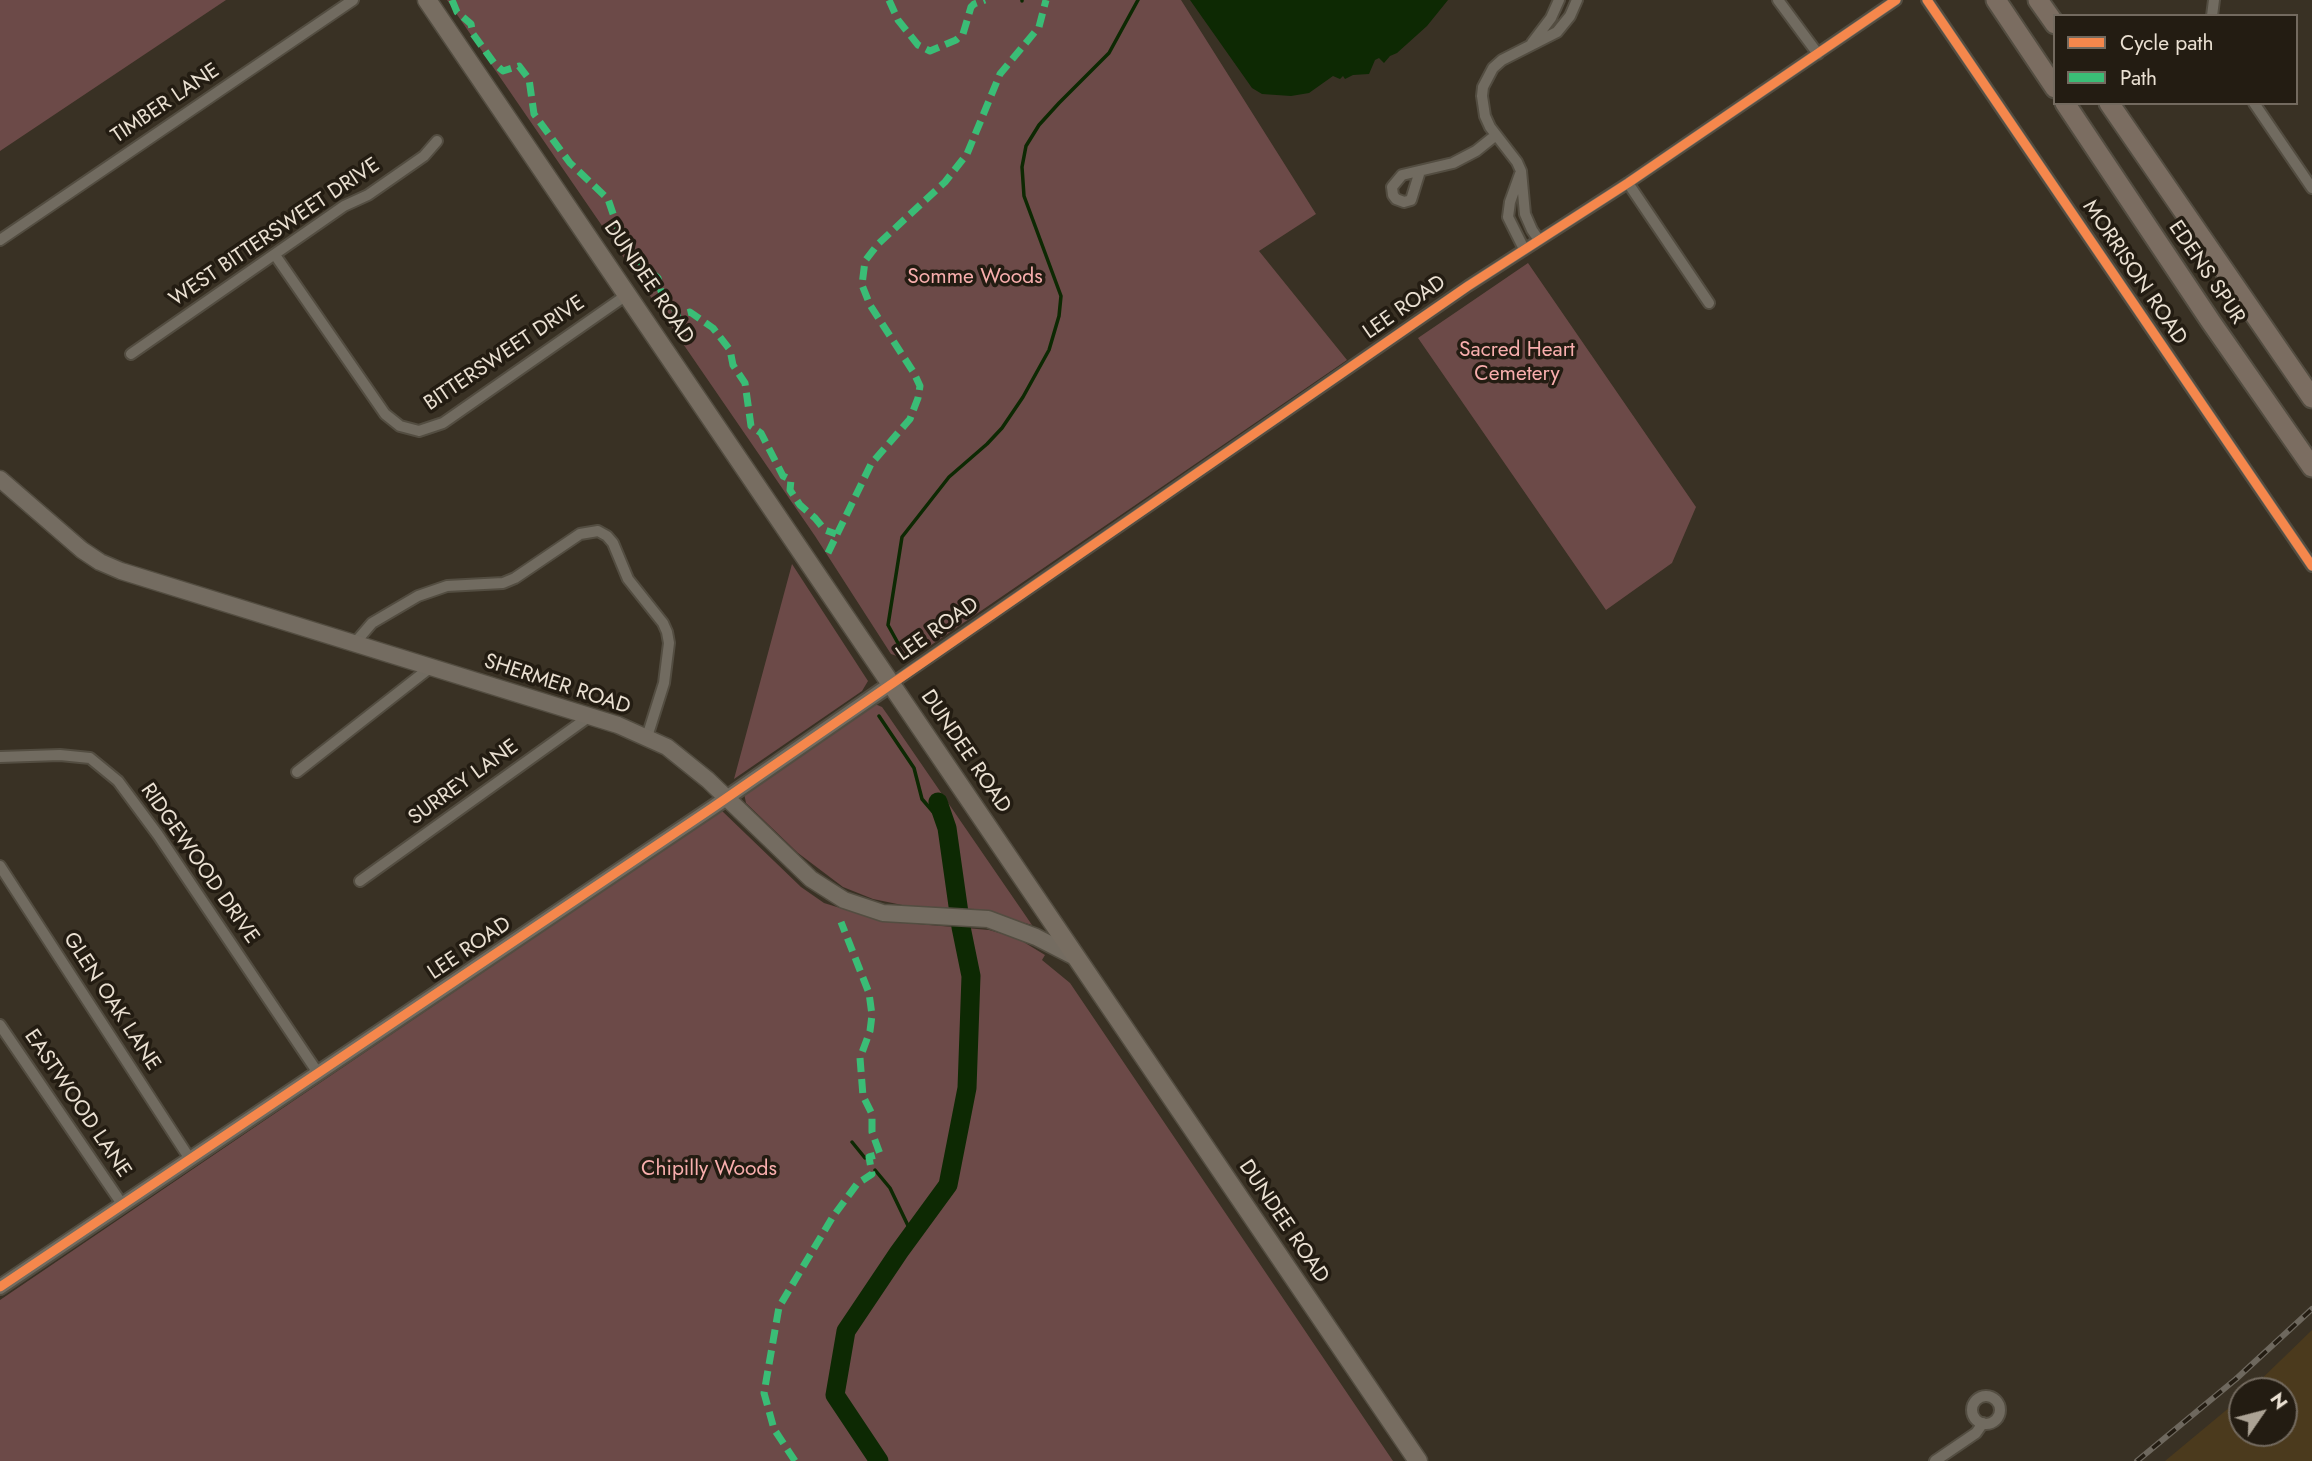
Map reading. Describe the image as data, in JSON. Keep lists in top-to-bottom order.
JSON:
{
  "streets": {
    "highway": ["EDENS SPUR"],
    "main road": ["DUNDEE ROAD", "SHERMER ROAD"],
    "street": [
      "TIMBER LANE",
      "WEST BITTERSWEET DRIVE",
      "MORRISON ROAD",
      "LEE ROAD",
      "BITTERSWEET DRIVE",
      "SURREY LANE",
      "RIDGEWOOD DRIVE",
      "GLEN OAK LANE",
      "EASTWOOD LANE"
    ]
  },
  "crossings": [
    ["WEST BITTERSWEET DRIVE", "BITTERSWEET DRIVE"],
    ["DUNDEE ROAD", "LEE ROAD"],
    ["DUNDEE ROAD", "BITTERSWEET DRIVE"],
    ["DUNDEE ROAD", "SHERMER ROAD"],
    ["LEE ROAD", "SHERMER ROAD"],
    ["LEE ROAD", "RIDGEWOOD DRIVE"],
    ["LEE ROAD", "GLEN OAK LANE"],
    ["LEE ROAD", "EASTWOOD LANE"],
    ["SHERMER ROAD", "SURREY LANE"]
  ],
  "parks": ["Somme Woods", "Sacred Heart Cemetery", "Chipilly Woods"],
  "legend": ["Cycle path", "Path"],
  "north": "top right"
}
